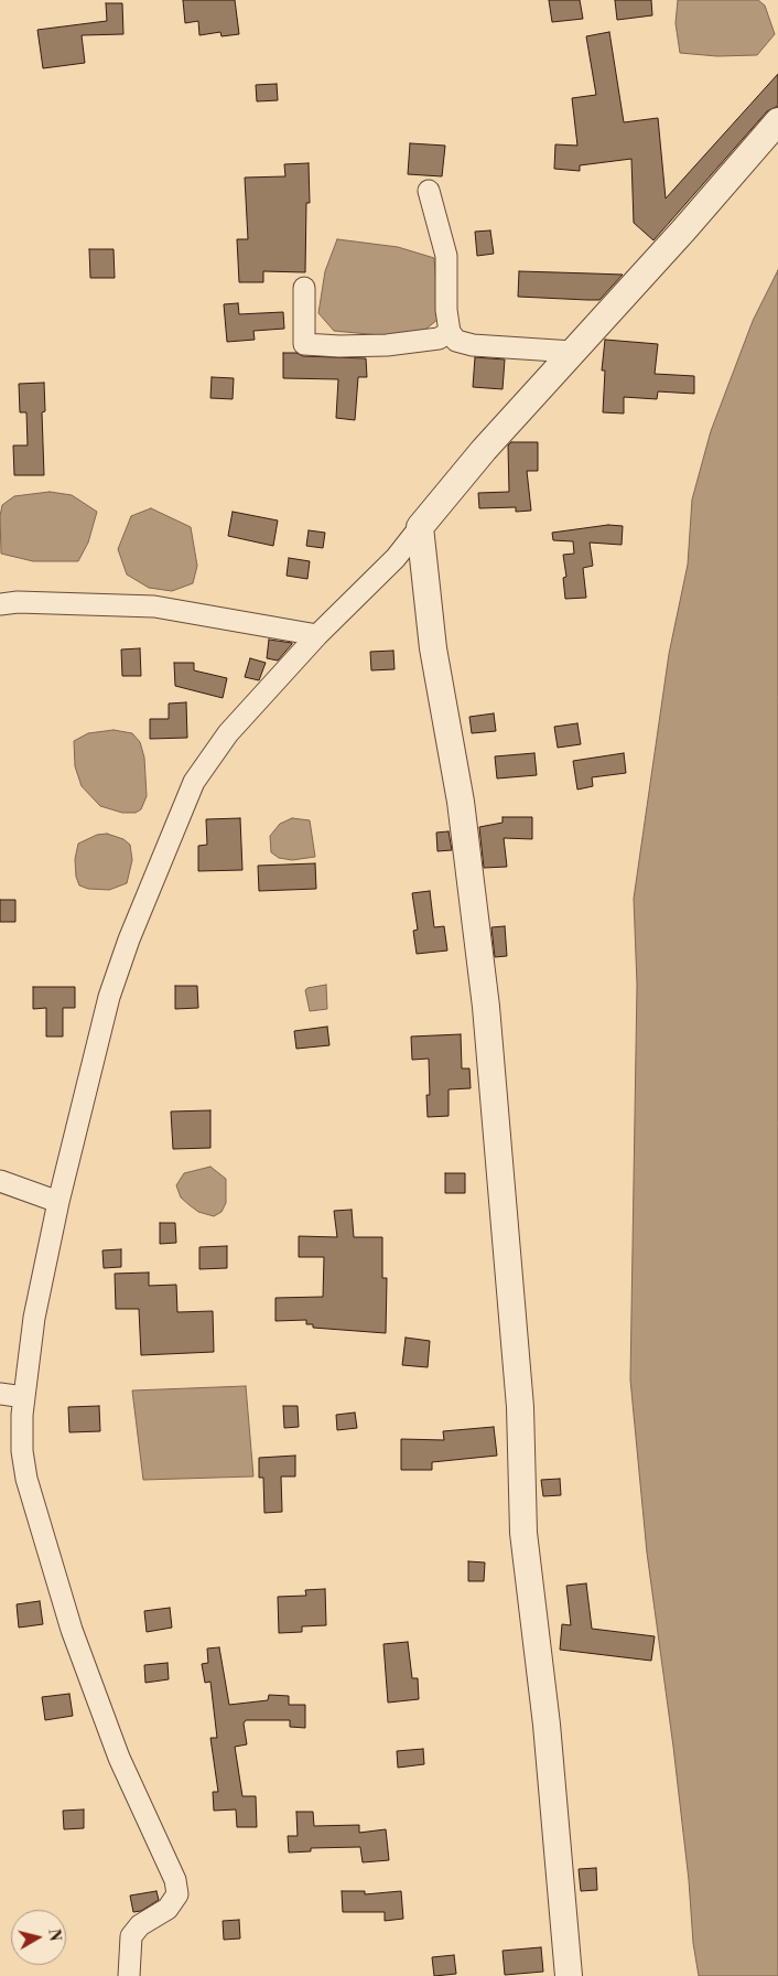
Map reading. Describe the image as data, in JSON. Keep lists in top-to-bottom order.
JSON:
{
  "north": "right"
}
